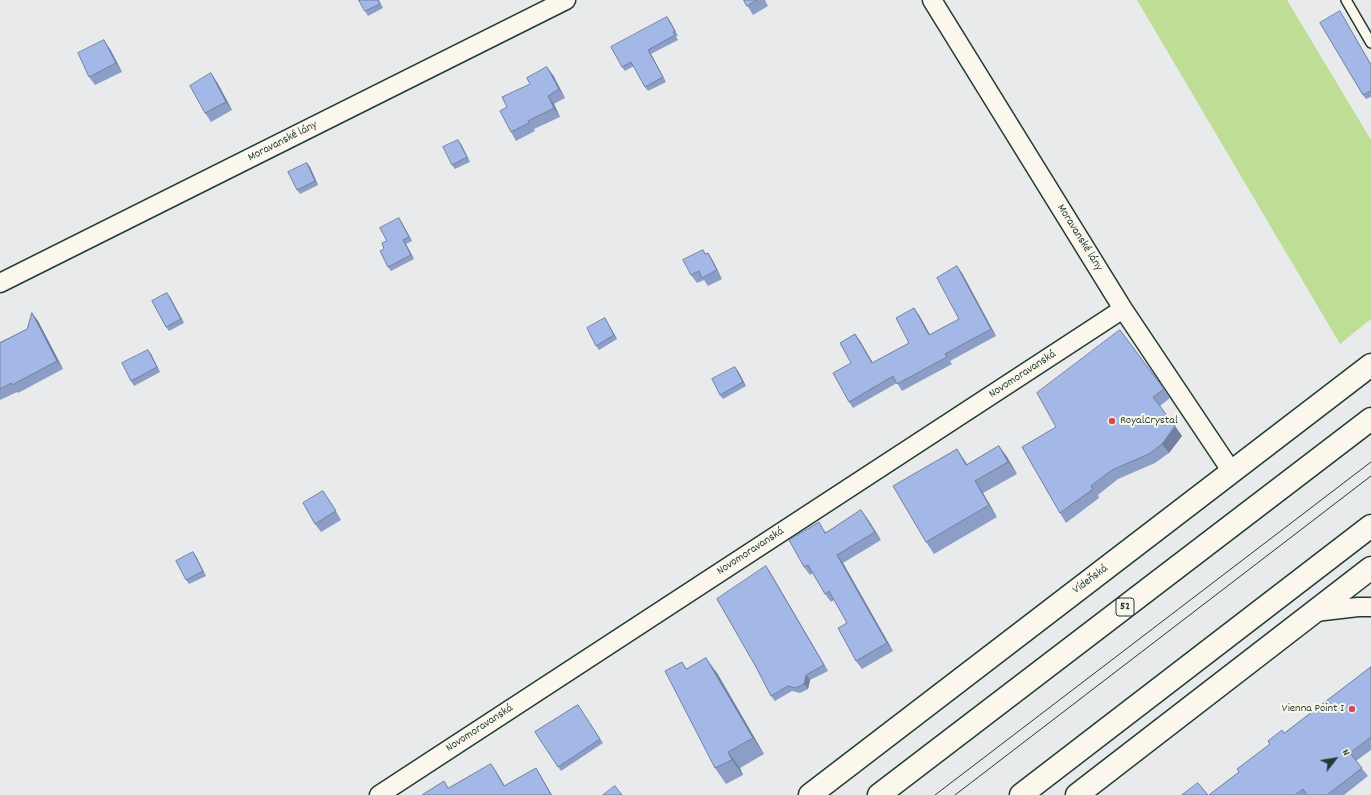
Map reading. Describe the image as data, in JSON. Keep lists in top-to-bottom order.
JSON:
{
  "streets": {
    "main road": ["Vídeňská", "52"],
    "street": ["Moravanské lány", "Novomoravanská"]
  },
  "crossings": [
    ["Moravanské lány", "Novomoravanská"],
    ["Moravanské lány", "Vídeňská"]
  ],
  "places": ["RoyalCrystal", "Vienna Point I"],
  "north": "top right"
}
